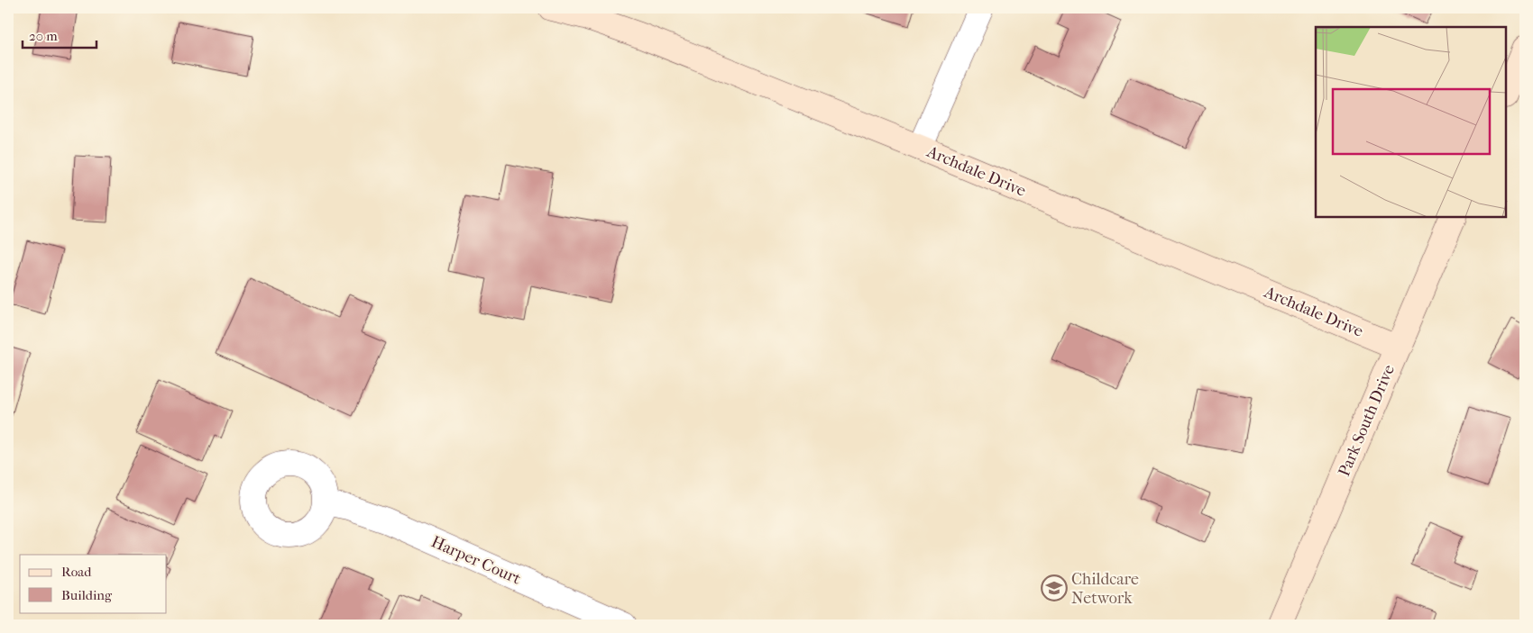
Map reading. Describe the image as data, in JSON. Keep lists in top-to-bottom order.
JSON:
{
  "streets": {
    "street": ["Archdale Drive", "Park South Drive", "Harper Court"]
  },
  "crossings": [
    ["Archdale Drive", "Park South Drive"]
  ],
  "places": {
    "school or university": ["Childcare Network"]
  },
  "legend": ["Road", "Building"],
  "scale_bar": "20 m"
}
